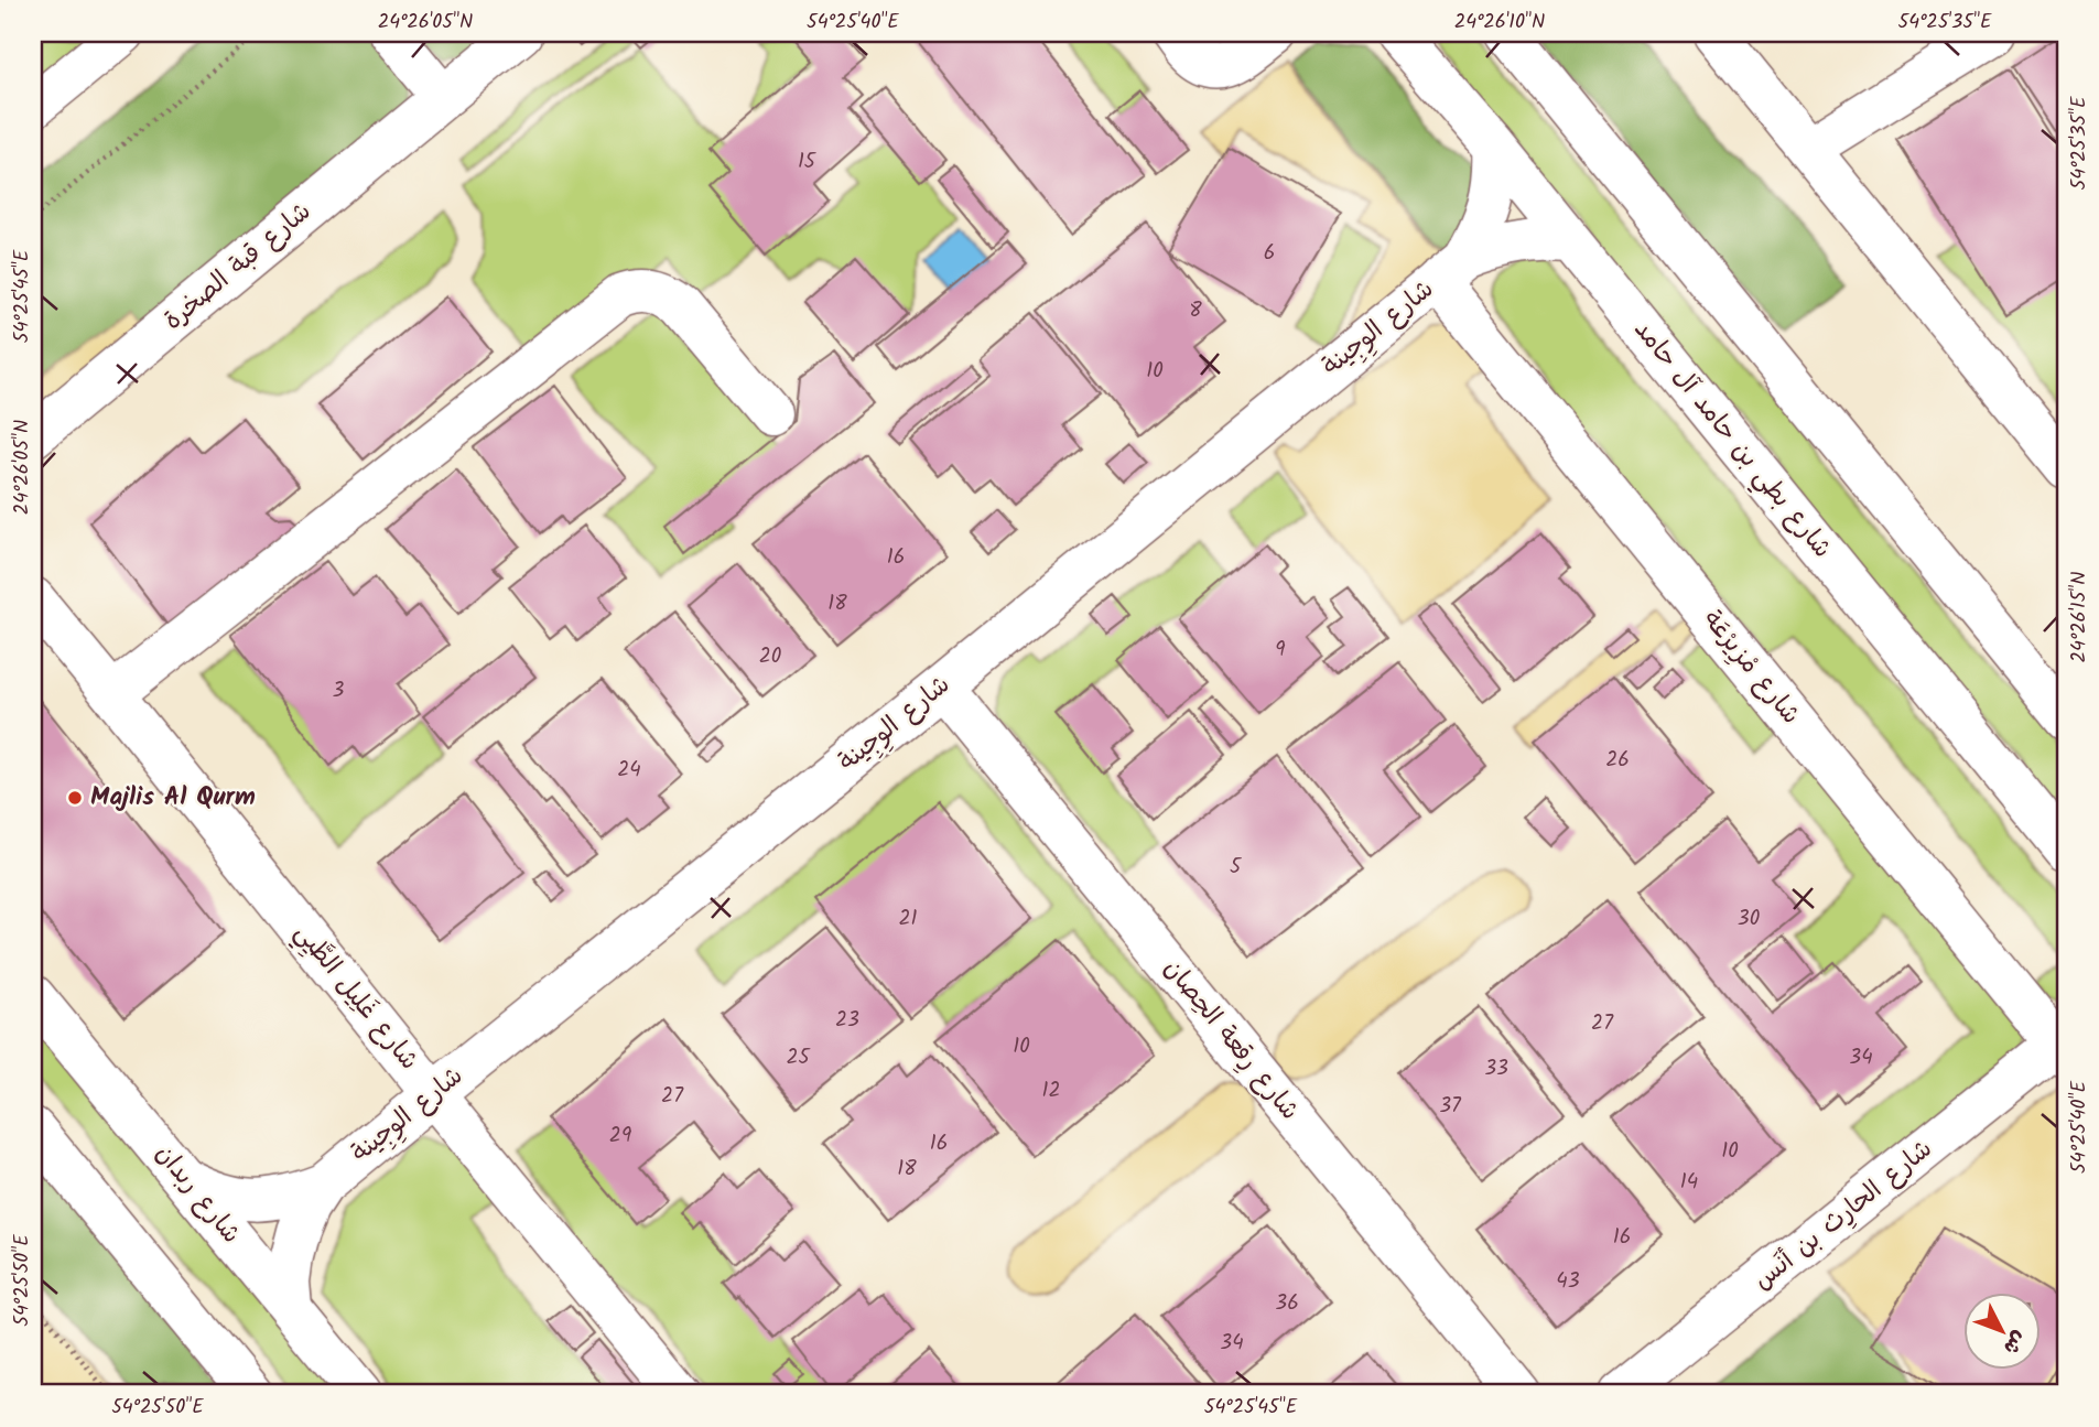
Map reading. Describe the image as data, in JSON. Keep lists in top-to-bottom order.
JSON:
{
  "streets": {
    "street": [
      "شارع قبة الصخرة",
      "شارع الوِجِينة",
      "شارع بطي بن حامد آل حامد",
      "شارع مْزِيرْعَة",
      "شارع غَلِيل الطَّيِي",
      "شارع رِقعة الحِصان",
      "شارع ربدان",
      "شارع الحارِث بن أنَس"
    ]
  },
  "crossings": [
    ["شارع الوِجِينة", "شارع بطي بن حامد آل حامد"],
    ["شارع الوِجِينة", "شارع مْزِيرْعَة"],
    ["شارع الوِجِينة", "شارع غَلِيل الطَّيِي"],
    ["شارع الوِجِينة", "شارع رِقعة الحِصان"],
    ["شارع الوِجِينة", "شارع ربدان"],
    ["شارع مْزِيرْعَة", "شارع الحارِث بن أنَس"]
  ],
  "places": ["Majlis Al Qurm"],
  "house_numbers": [
    "15",
    "6",
    "8",
    "10",
    "16",
    "18",
    "9",
    "20",
    "3",
    "26",
    "24",
    "5",
    "21",
    "30",
    "23",
    "27",
    "10",
    "25",
    "34",
    "33",
    "12",
    "27",
    "37",
    "29",
    "16",
    "10",
    "18",
    "14",
    "16",
    "43",
    "36",
    "34"
  ],
  "north": "bottom right",
  "coordinates": [
    "24°26'05\"N",
    "54°25'40\"E",
    "24°26'10\"N",
    "54°25'35\"E",
    "54°25'45\"E",
    "24°26'15\"N",
    "54°25'50\"E"
  ]
}
